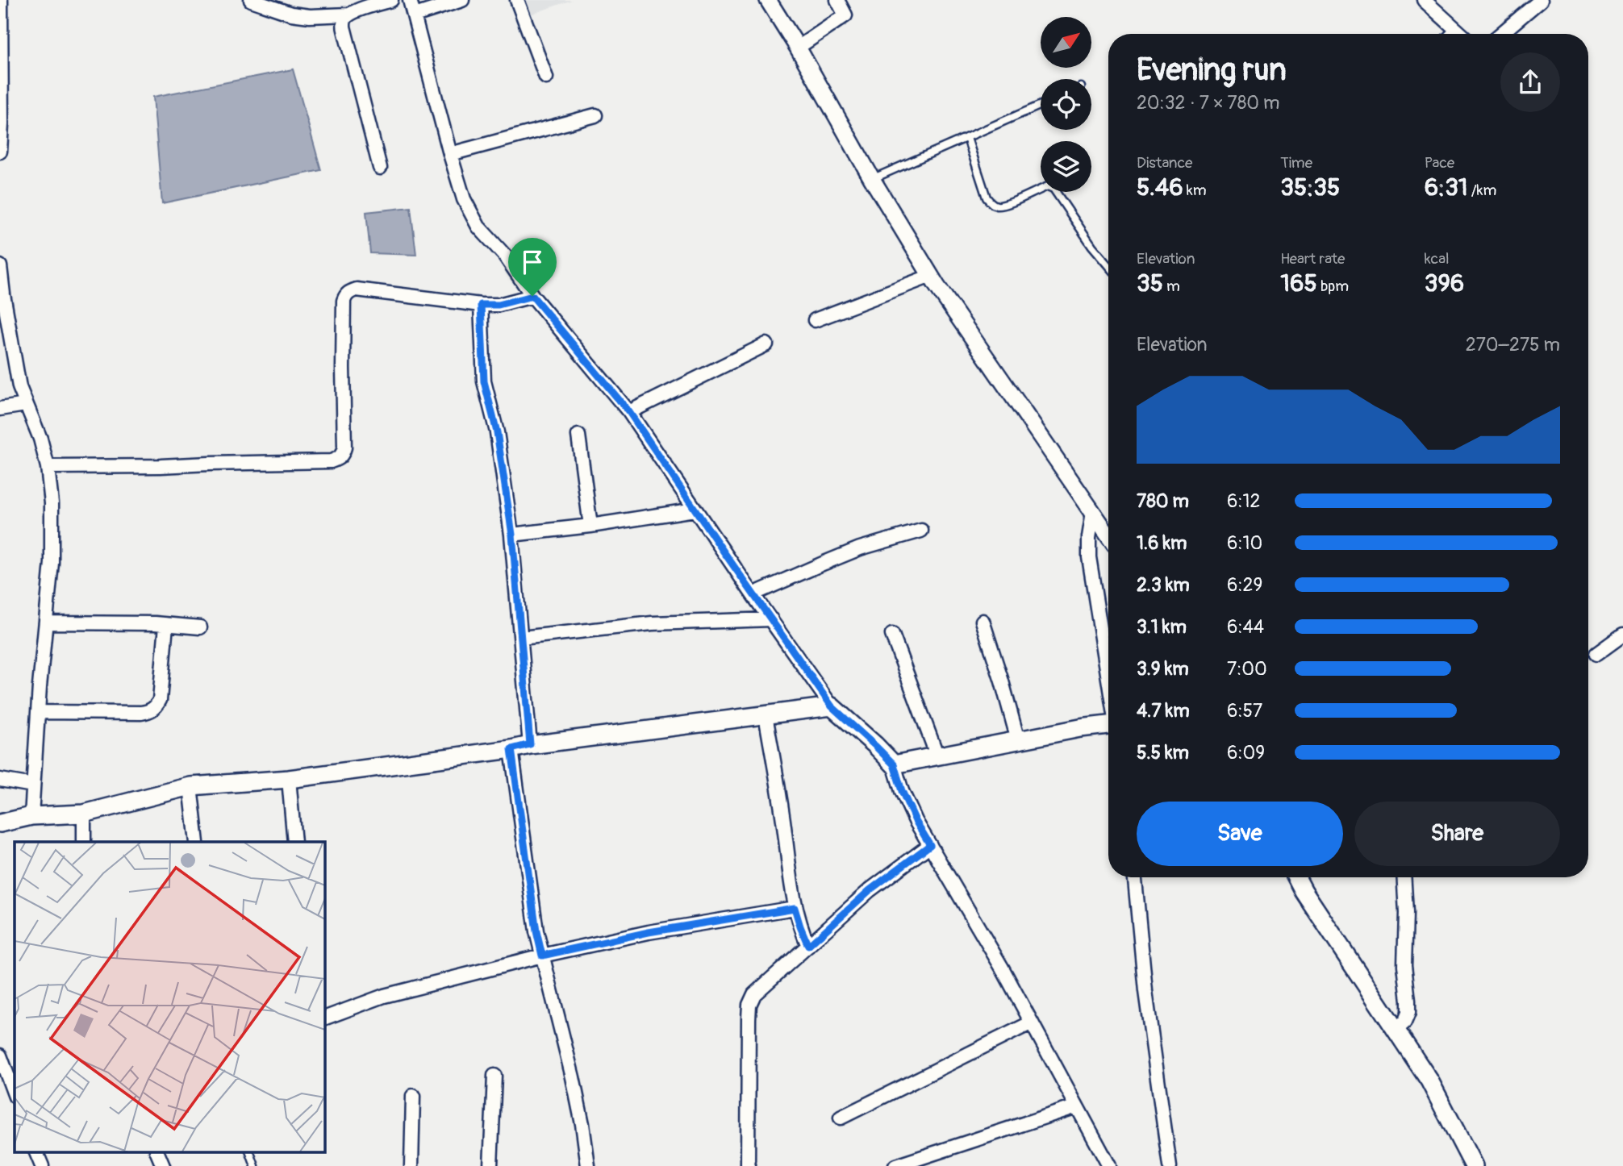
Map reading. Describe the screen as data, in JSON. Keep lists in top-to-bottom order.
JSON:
{
  "north": "top right",
  "page": {
    "heading": ["Evening run", "20:32 · 7 × 780 m"],
    "stats": [
      ["Distance", "5.46 km"],
      ["Time", "35:35"],
      ["Pace", "6:31 /km"],
      ["Elevation", "35 m"],
      ["Heart rate", "165 bpm"],
      ["kcal", "396"]
    ],
    "chart": ["Elevation", "270–275 m"],
    "list": [
      {
        "name": "780 m",
        "note": "6:12"
      },
      {
        "name": "1.6 km",
        "note": "6:10"
      },
      {
        "name": "2.3 km",
        "note": "6:29"
      },
      {
        "name": "3.1 km",
        "note": "6:44"
      },
      {
        "name": "3.9 km",
        "note": "7:00"
      },
      {
        "name": "4.7 km",
        "note": "6:57"
      },
      {
        "name": "5.5 km",
        "note": "6:09"
      }
    ],
    "buttons": ["Save", "Share"]
  }
}
